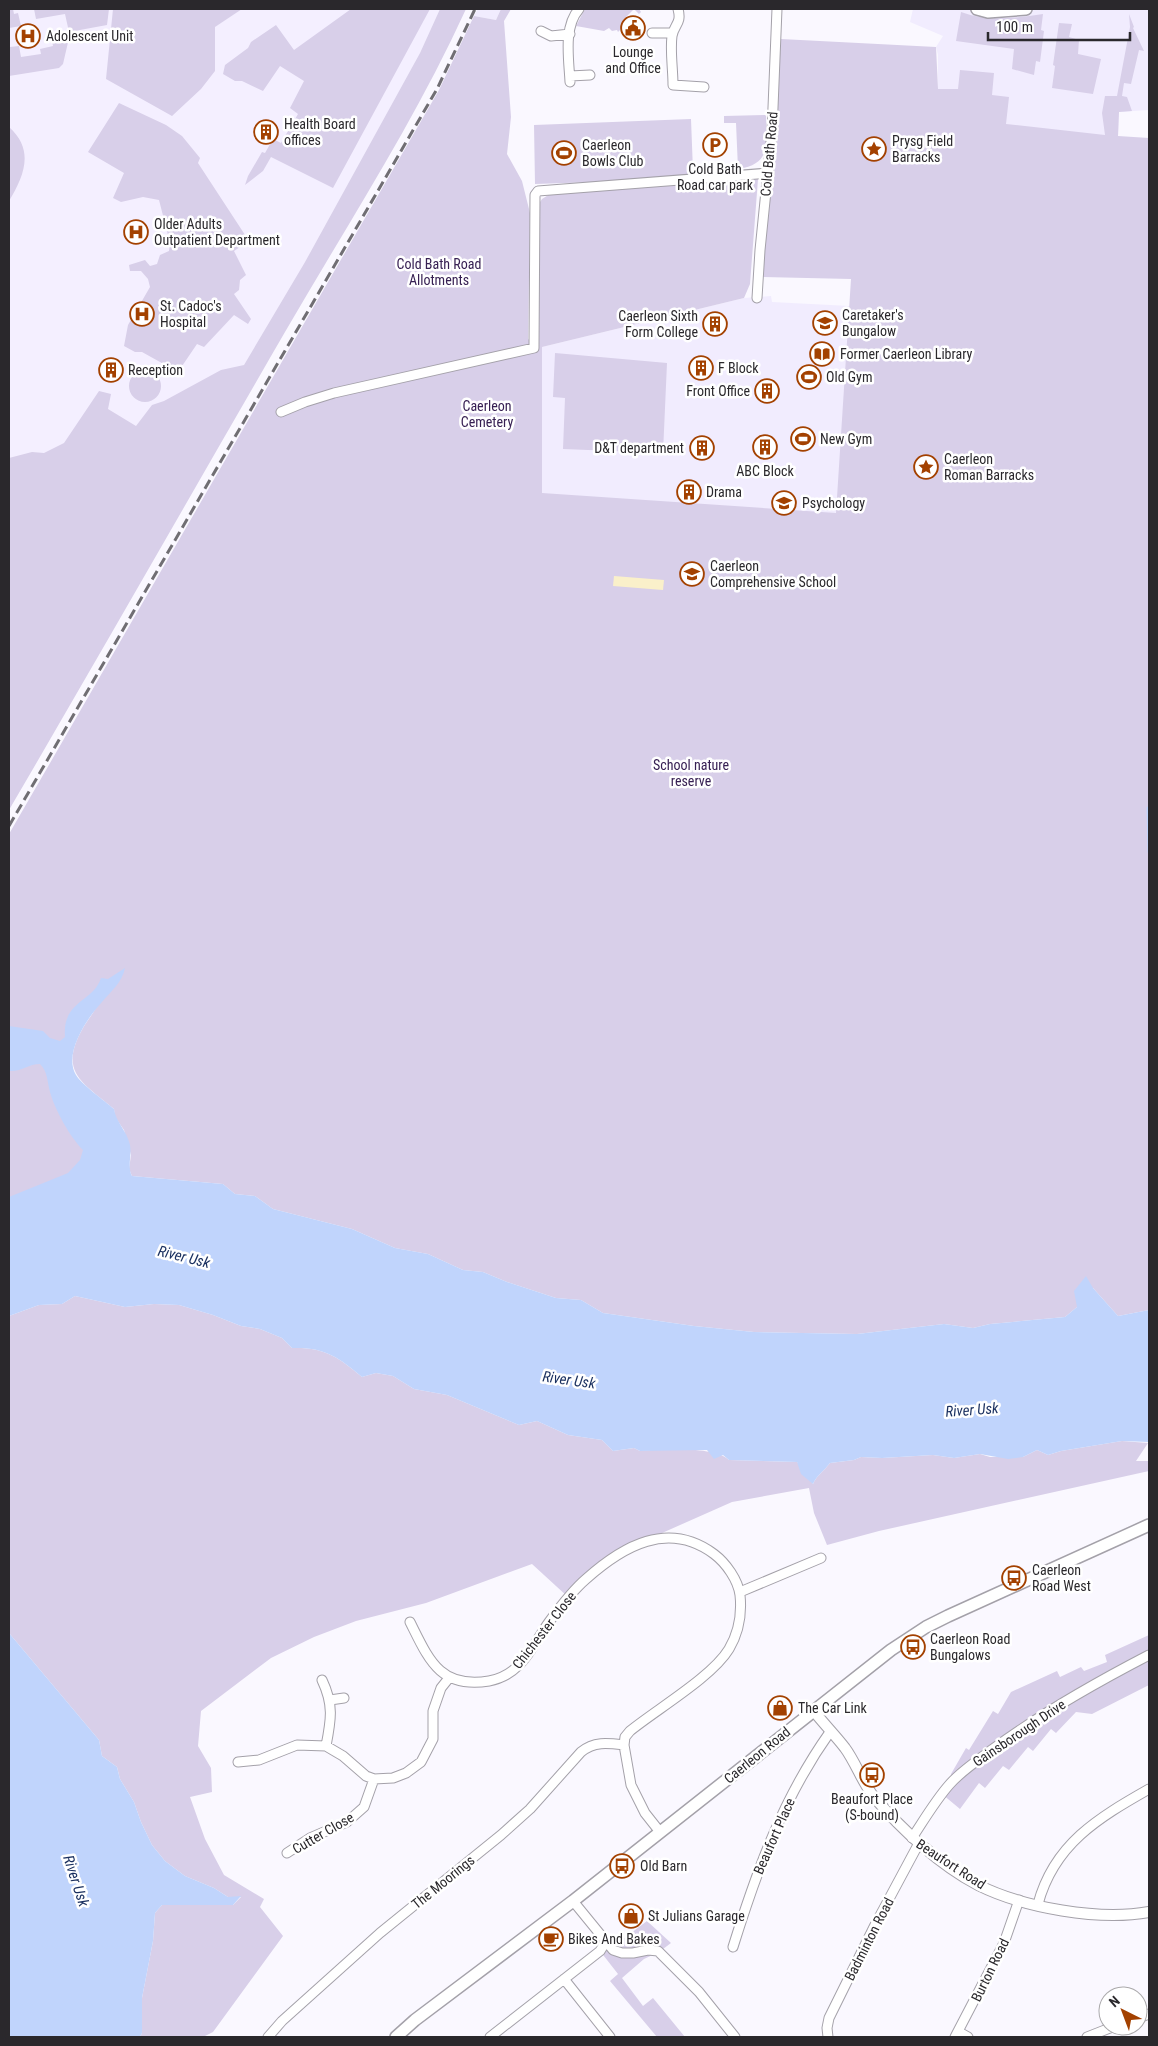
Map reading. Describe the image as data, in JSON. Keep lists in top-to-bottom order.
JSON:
{
  "streets": {
    "main road": ["Caerleon Road"],
    "street": [
      "Cold Bath Road",
      "Chichester Close",
      "Gainsborough Drive",
      "Cutter Close",
      "Beaufort Place",
      "Beaufort Road",
      "The Moorings",
      "Badminton Road",
      "Burton Road"
    ]
  },
  "crossings": [
    ["Gainsborough Drive", "Beaufort Road"],
    ["Gainsborough Drive", "Badminton Road"],
    ["Caerleon Road", "Beaufort Road"],
    ["Beaufort Place", "Beaufort Road"],
    ["Beaufort Road", "Badminton Road"],
    ["Beaufort Road", "Burton Road"]
  ],
  "water": ["River Usk"],
  "parks": ["Cold Bath Road Allotments", "Caerleon Cemetery", "School nature reserve"],
  "places": {
    "public building": ["Lounge and Office"],
    "hospital": ["Adolescent Unit", "Older Adults Outpatient Department", "St. Cadoc's Hospital"],
    "building": [
      "Health Board offices",
      "Caerleon Sixth Form College",
      "F Block",
      "Reception",
      "Front Office",
      "ABC Block",
      "D&T department",
      "Drama"
    ],
    "parking": ["Cold Bath Road car park"],
    "place": ["Prysg Field Barracks", "Caerleon Roman Barracks"],
    "sports": ["Caerleon Bowls Club", "Old Gym", "New Gym"],
    "school or university": ["Caretaker's Bungalow", "Psychology", "Caerleon Comprehensive School"],
    "library": ["Former Caerleon Library"],
    "bus stop": [
      "Caerleon Road West",
      "Caerleon Road Bungalows",
      "Beaufort Place (S-bound)",
      "Old Barn"
    ],
    "shop": ["The Car Link", "St Julians Garage"],
    "cafe": ["Bikes And Bakes"]
  },
  "scale_bar": "100 m",
  "north": "top left"
}
